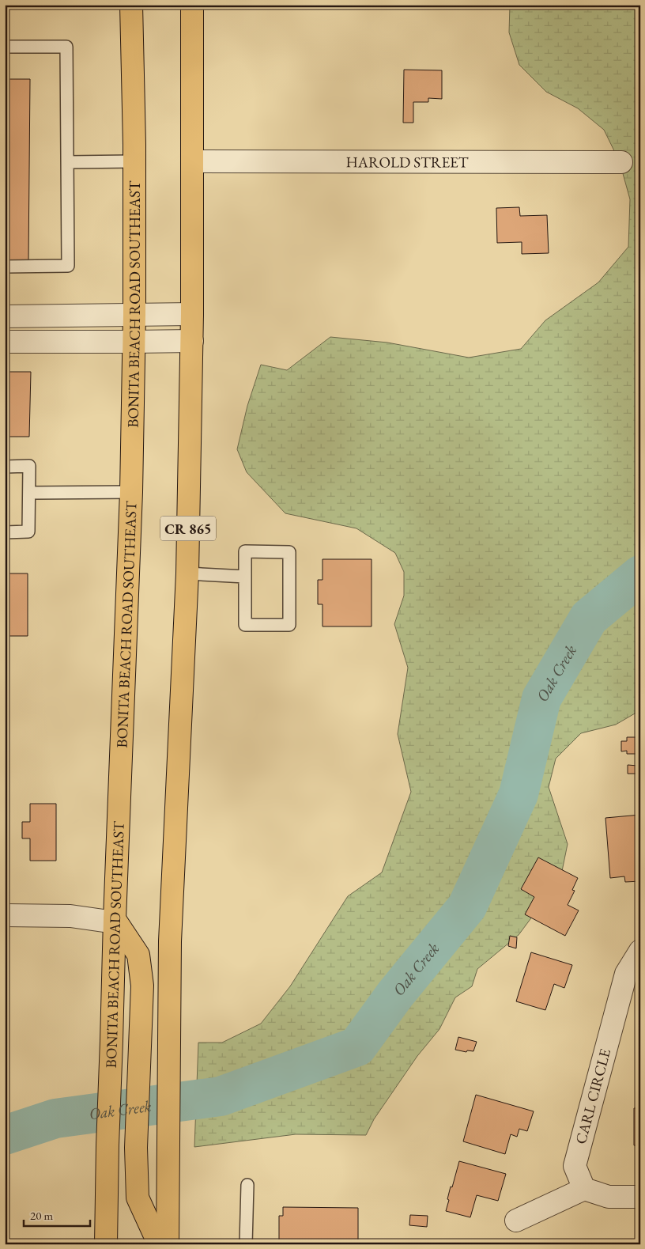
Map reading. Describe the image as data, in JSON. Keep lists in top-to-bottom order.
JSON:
{
  "streets": {
    "main road": ["BONITA BEACH ROAD SOUTHEAST", "CR 865"],
    "street": ["HAROLD STREET", "CARL CIRCLE"]
  },
  "crossings": [
    ["HAROLD STREET", "CR 865"]
  ],
  "water": ["Oak Creek"],
  "scale_bar": "20 m"
}
